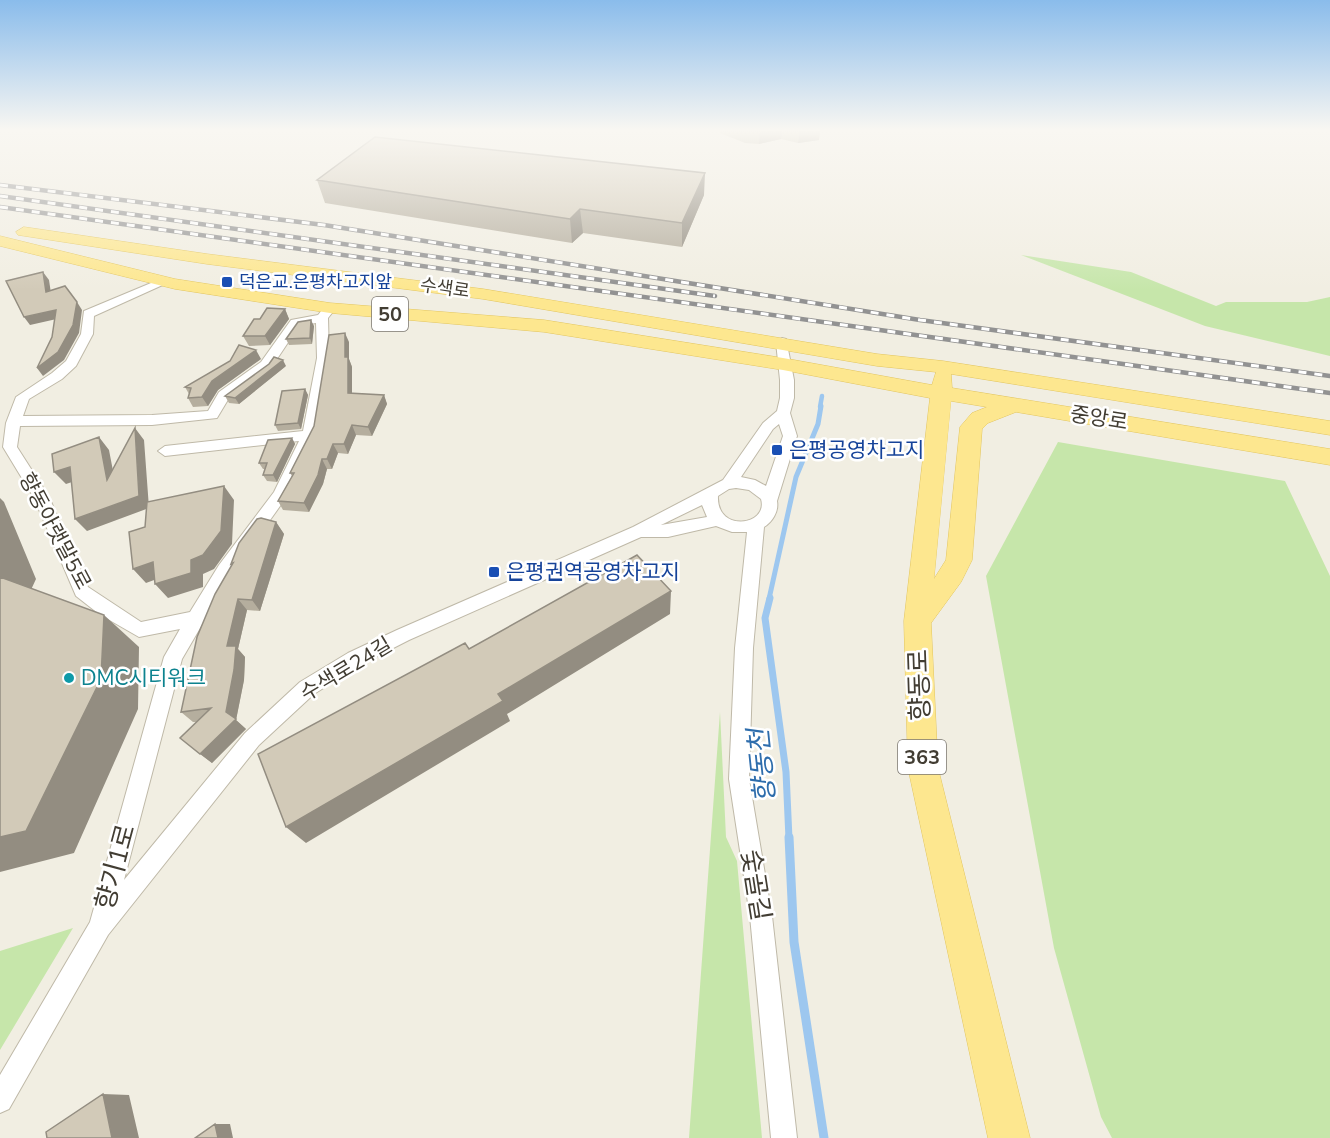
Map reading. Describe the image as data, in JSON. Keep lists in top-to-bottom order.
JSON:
{
  "streets": {
    "main road": [
      "수색로",
      "50",
      "중앙로",
      "향동로",
      "363"
    ],
    "street": [
      "향동아랫말5로",
      "수색로24길",
      "향기1로",
      "숯골길"
    ]
  },
  "crossings": [
    ["수색로", "중앙로"],
    ["수색로", "향동아랫말5로"],
    ["중앙로", "향동로"],
    ["향동아랫말5로", "향기1로"],
    ["수색로24길", "향기1로"],
    ["수색로24길", "숯골길"]
  ],
  "water": ["향동천"],
  "places": {
    "transit": ["덕은교.은평차고지앞", "은평공영차고지", "은평권역공영차고지"],
    "other": ["DMC시티워크"]
  }
}
